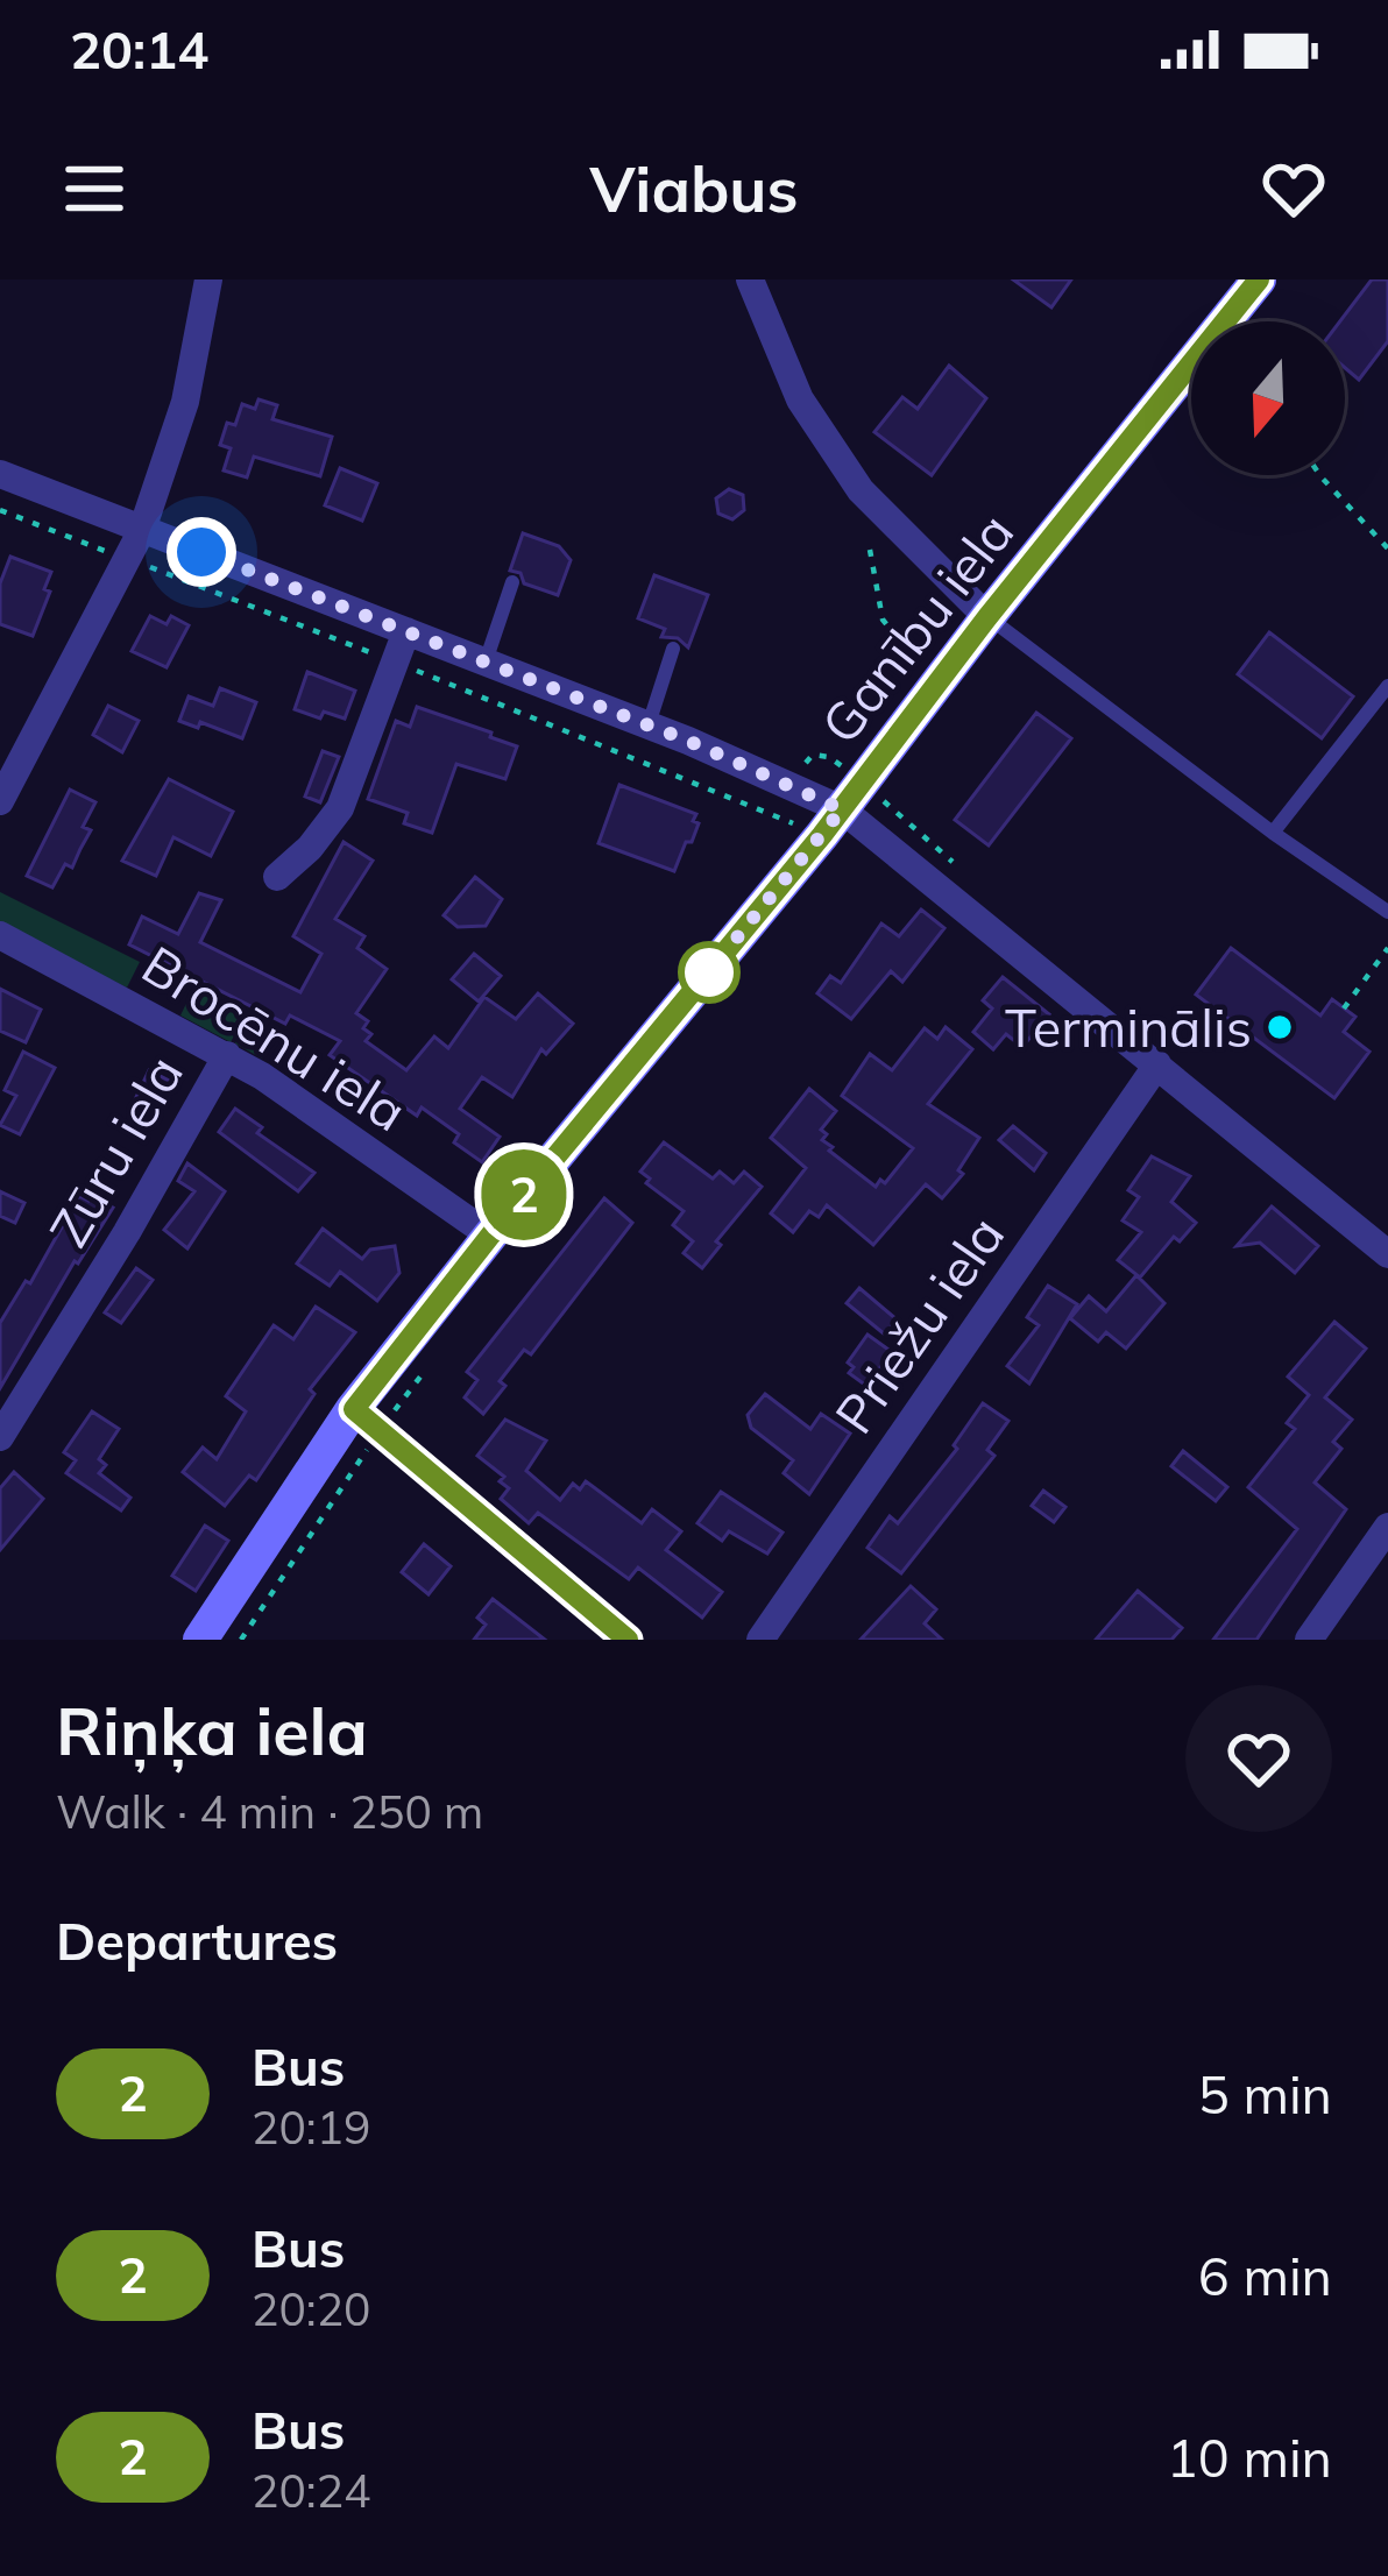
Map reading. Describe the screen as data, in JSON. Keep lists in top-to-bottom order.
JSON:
{
  "streets": {
    "street": [
      "Ganību iela",
      "Brocēnu iela",
      "Zūru iela",
      "Priežu iela"
    ]
  },
  "crossings": [
    ["Ganību iela", "Brocēnu iela"],
    ["Brocēnu iela", "Zūru iela"]
  ],
  "places": ["Terminālis"],
  "lines": ["bus line 2"],
  "north": "bottom",
  "page": {
    "status": "20:14",
    "header": "Viabus",
    "on_map": "2",
    "heading": [
      ["Riņķa iela", "Walk · 4 min · 250 m"],
      "Departures"
    ],
    "list": [
      {
        "mark": "2",
        "name": "Bus",
        "note": "20:19",
        "value": "5 min"
      },
      {
        "mark": "2",
        "name": "Bus",
        "note": "20:20",
        "value": "6 min"
      },
      {
        "mark": "2",
        "name": "Bus",
        "note": "20:24",
        "value": "10 min"
      }
    ]
  }
}
